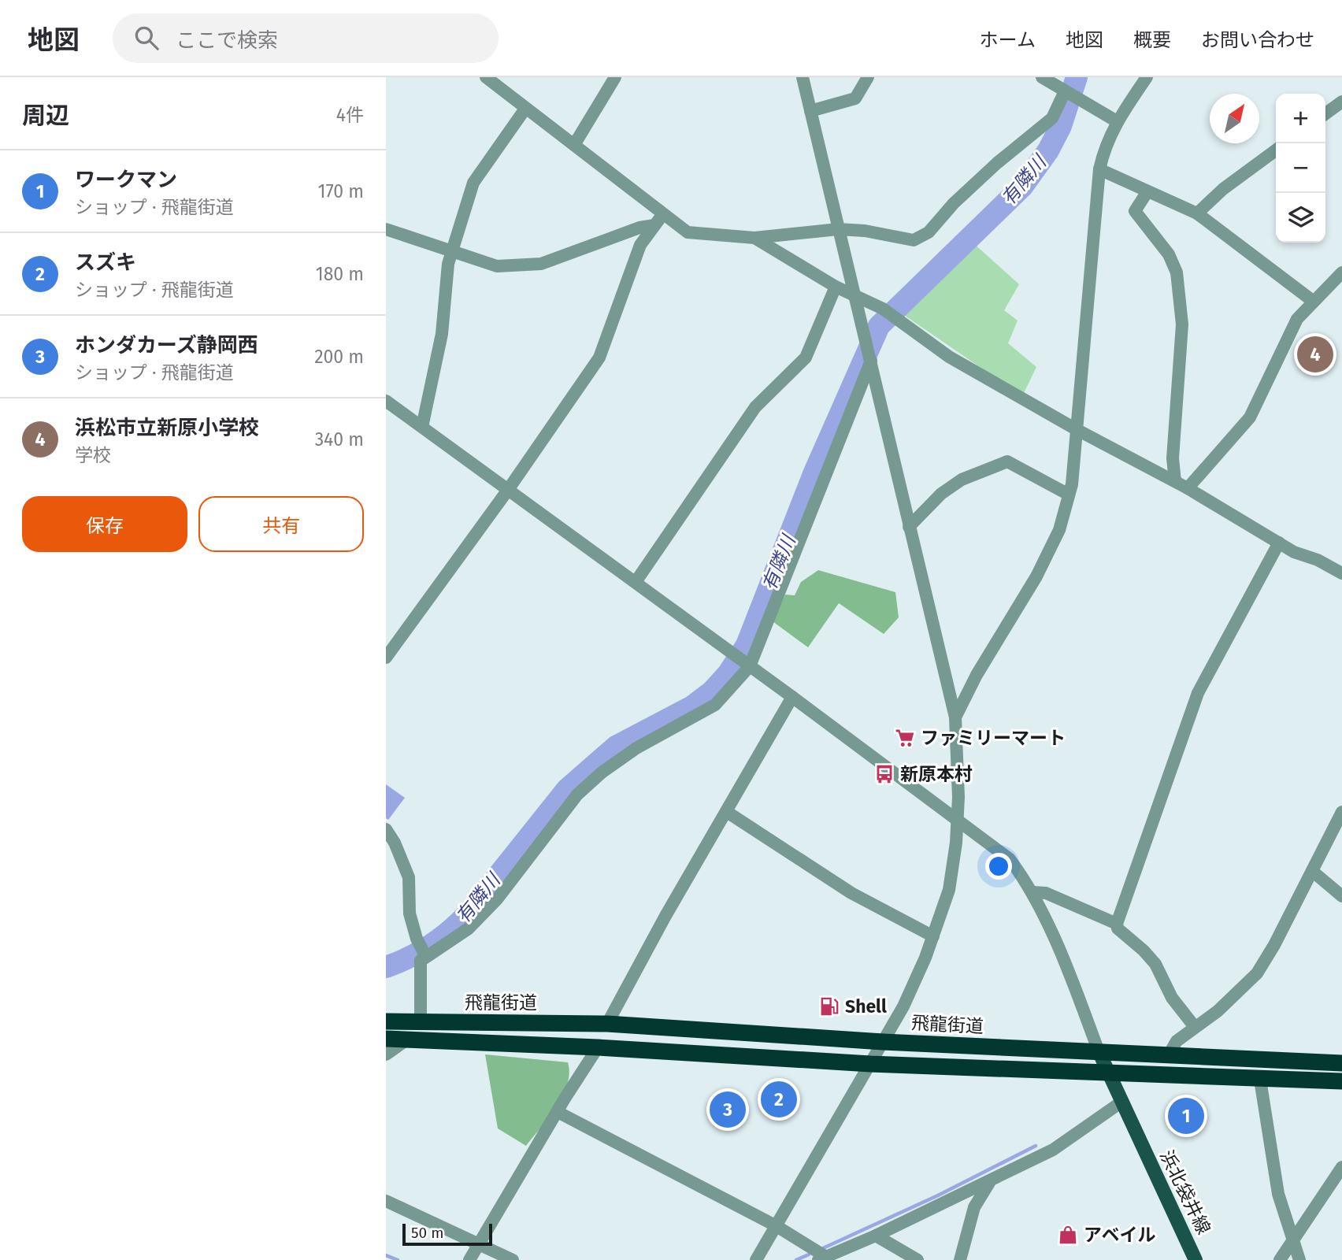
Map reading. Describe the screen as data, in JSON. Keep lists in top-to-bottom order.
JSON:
{
  "streets": {
    "highway": ["飛龍街道"],
    "main road": ["浜北袋井線"]
  },
  "crossings": [
    ["飛龍街道", "浜北袋井線"]
  ],
  "water": ["有隣川"],
  "places": {
    "supermarket": ["ファミリーマート"],
    "bus stop": ["新原本村"],
    "fuel station": ["Shell"],
    "shop": ["アベイル"]
  },
  "scale_bar": "50 m",
  "north": "top right",
  "page": {
    "header": "地図",
    "search": "ここで検索",
    "nav": [
      "ホーム",
      "地図",
      "概要",
      "お問い合わせ"
    ],
    "heading": ["周辺", "4件"],
    "map_buttons": ["+", "−"],
    "list": [
      {
        "mark": "1",
        "name": "ワークマン",
        "note": "ショップ · 飛龍街道",
        "value": "170 m"
      },
      {
        "mark": "2",
        "name": "スズキ",
        "note": "ショップ · 飛龍街道",
        "value": "180 m"
      },
      {
        "mark": "3",
        "name": "ホンダカーズ静岡西",
        "note": "ショップ · 飛龍街道",
        "value": "200 m"
      },
      {
        "mark": "4",
        "name": "浜松市立新原小学校",
        "note": "学校",
        "value": "340 m"
      }
    ],
    "pins": [
      "4",
      "2",
      "3",
      "1"
    ],
    "buttons": ["保存", "共有"],
    "scale": "50 m"
  }
}
